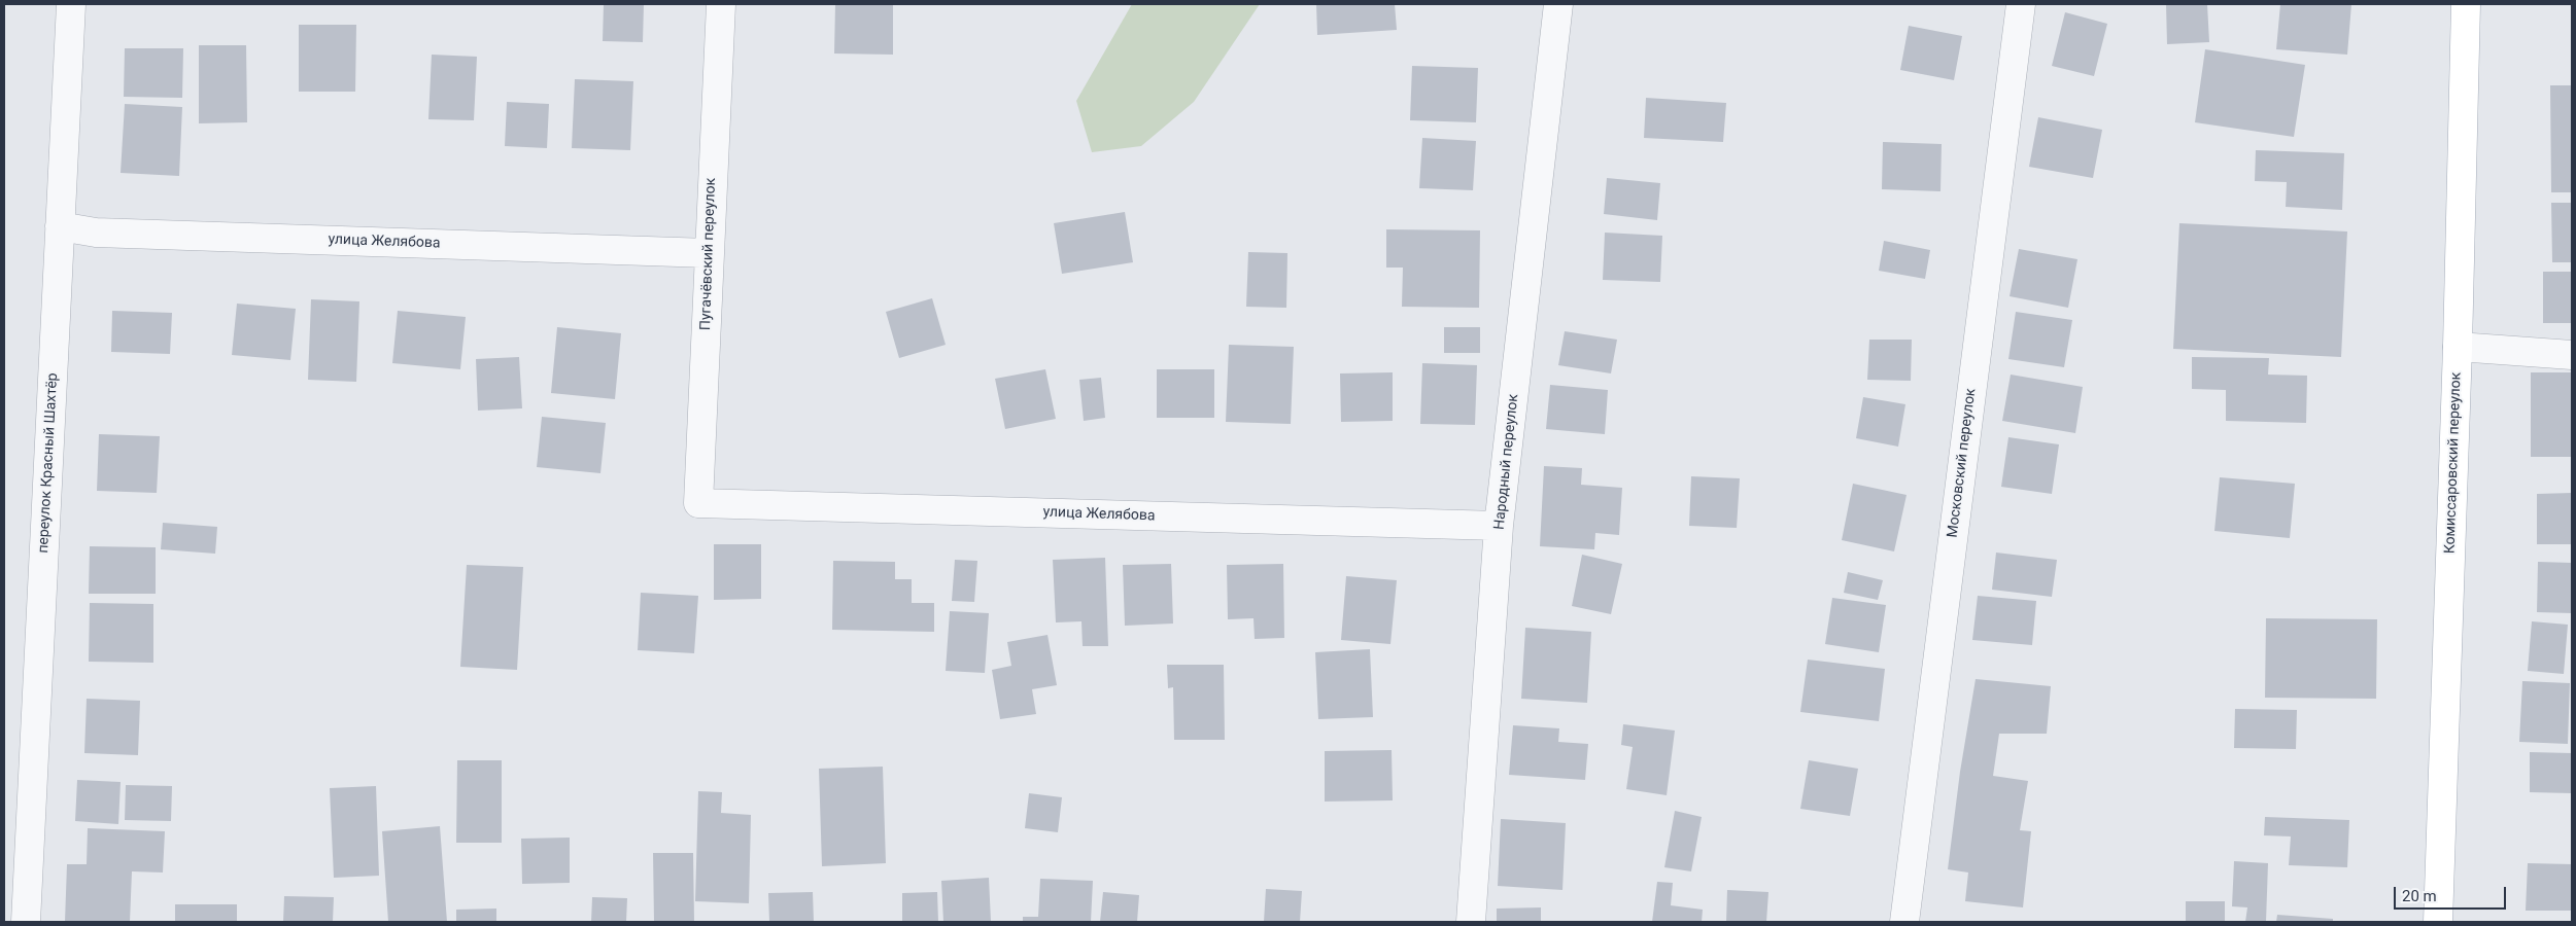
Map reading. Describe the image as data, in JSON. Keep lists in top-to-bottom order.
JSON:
{
  "streets": {
    "main road": ["Комиссаровский переулок"],
    "street": [
      "улица Желябова",
      "Пугачёвский переулок",
      "Народный переулок",
      "переулок Красный Шахтёр",
      "Московский переулок"
    ]
  },
  "crossings": [
    ["улица Желябова", "Пугачёвский переулок"],
    ["улица Желябова", "Народный переулок"],
    ["улица Желябова", "переулок Красный Шахтёр"]
  ],
  "scale_bar": "20 m"
}
